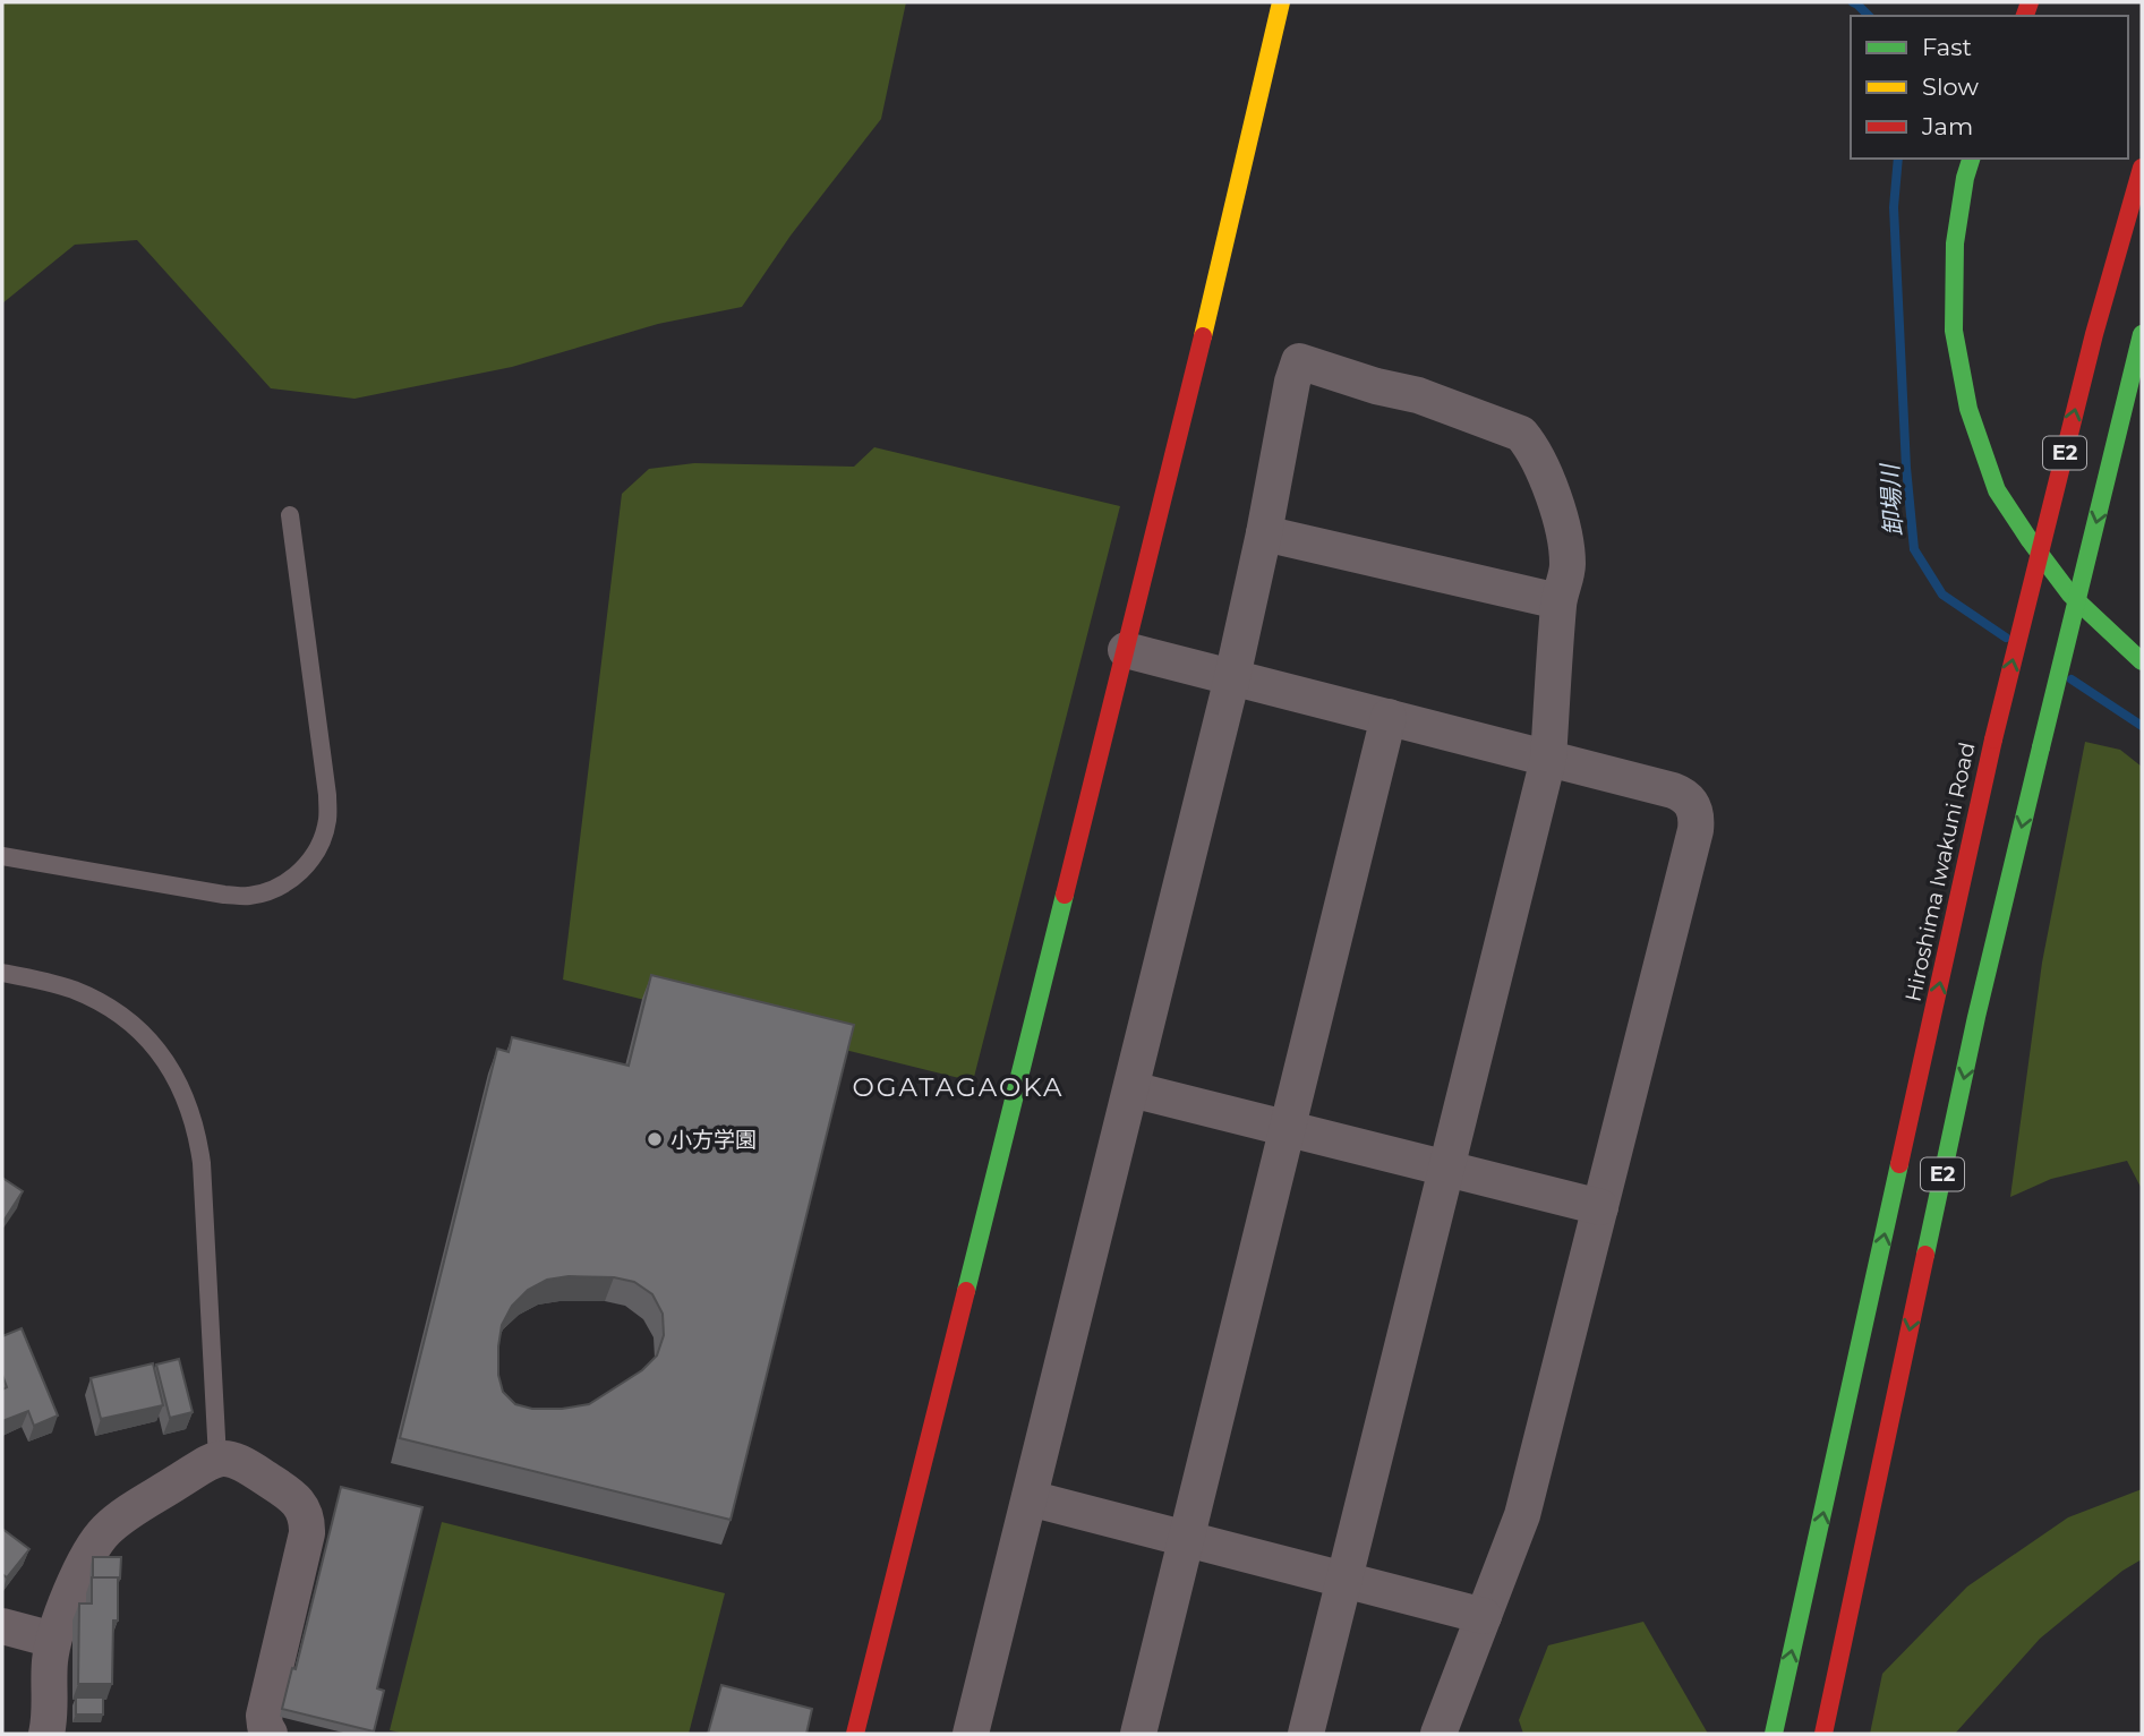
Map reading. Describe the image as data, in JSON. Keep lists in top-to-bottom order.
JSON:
{
  "streets": {
    "main road": ["E2", "Hiroshima Iwakuni Road"]
  },
  "districts": ["OGATAGAOKA"],
  "water": ["卸場川"],
  "places": ["小方学園"],
  "legend": ["Fast", "Slow", "Jam"]
}
